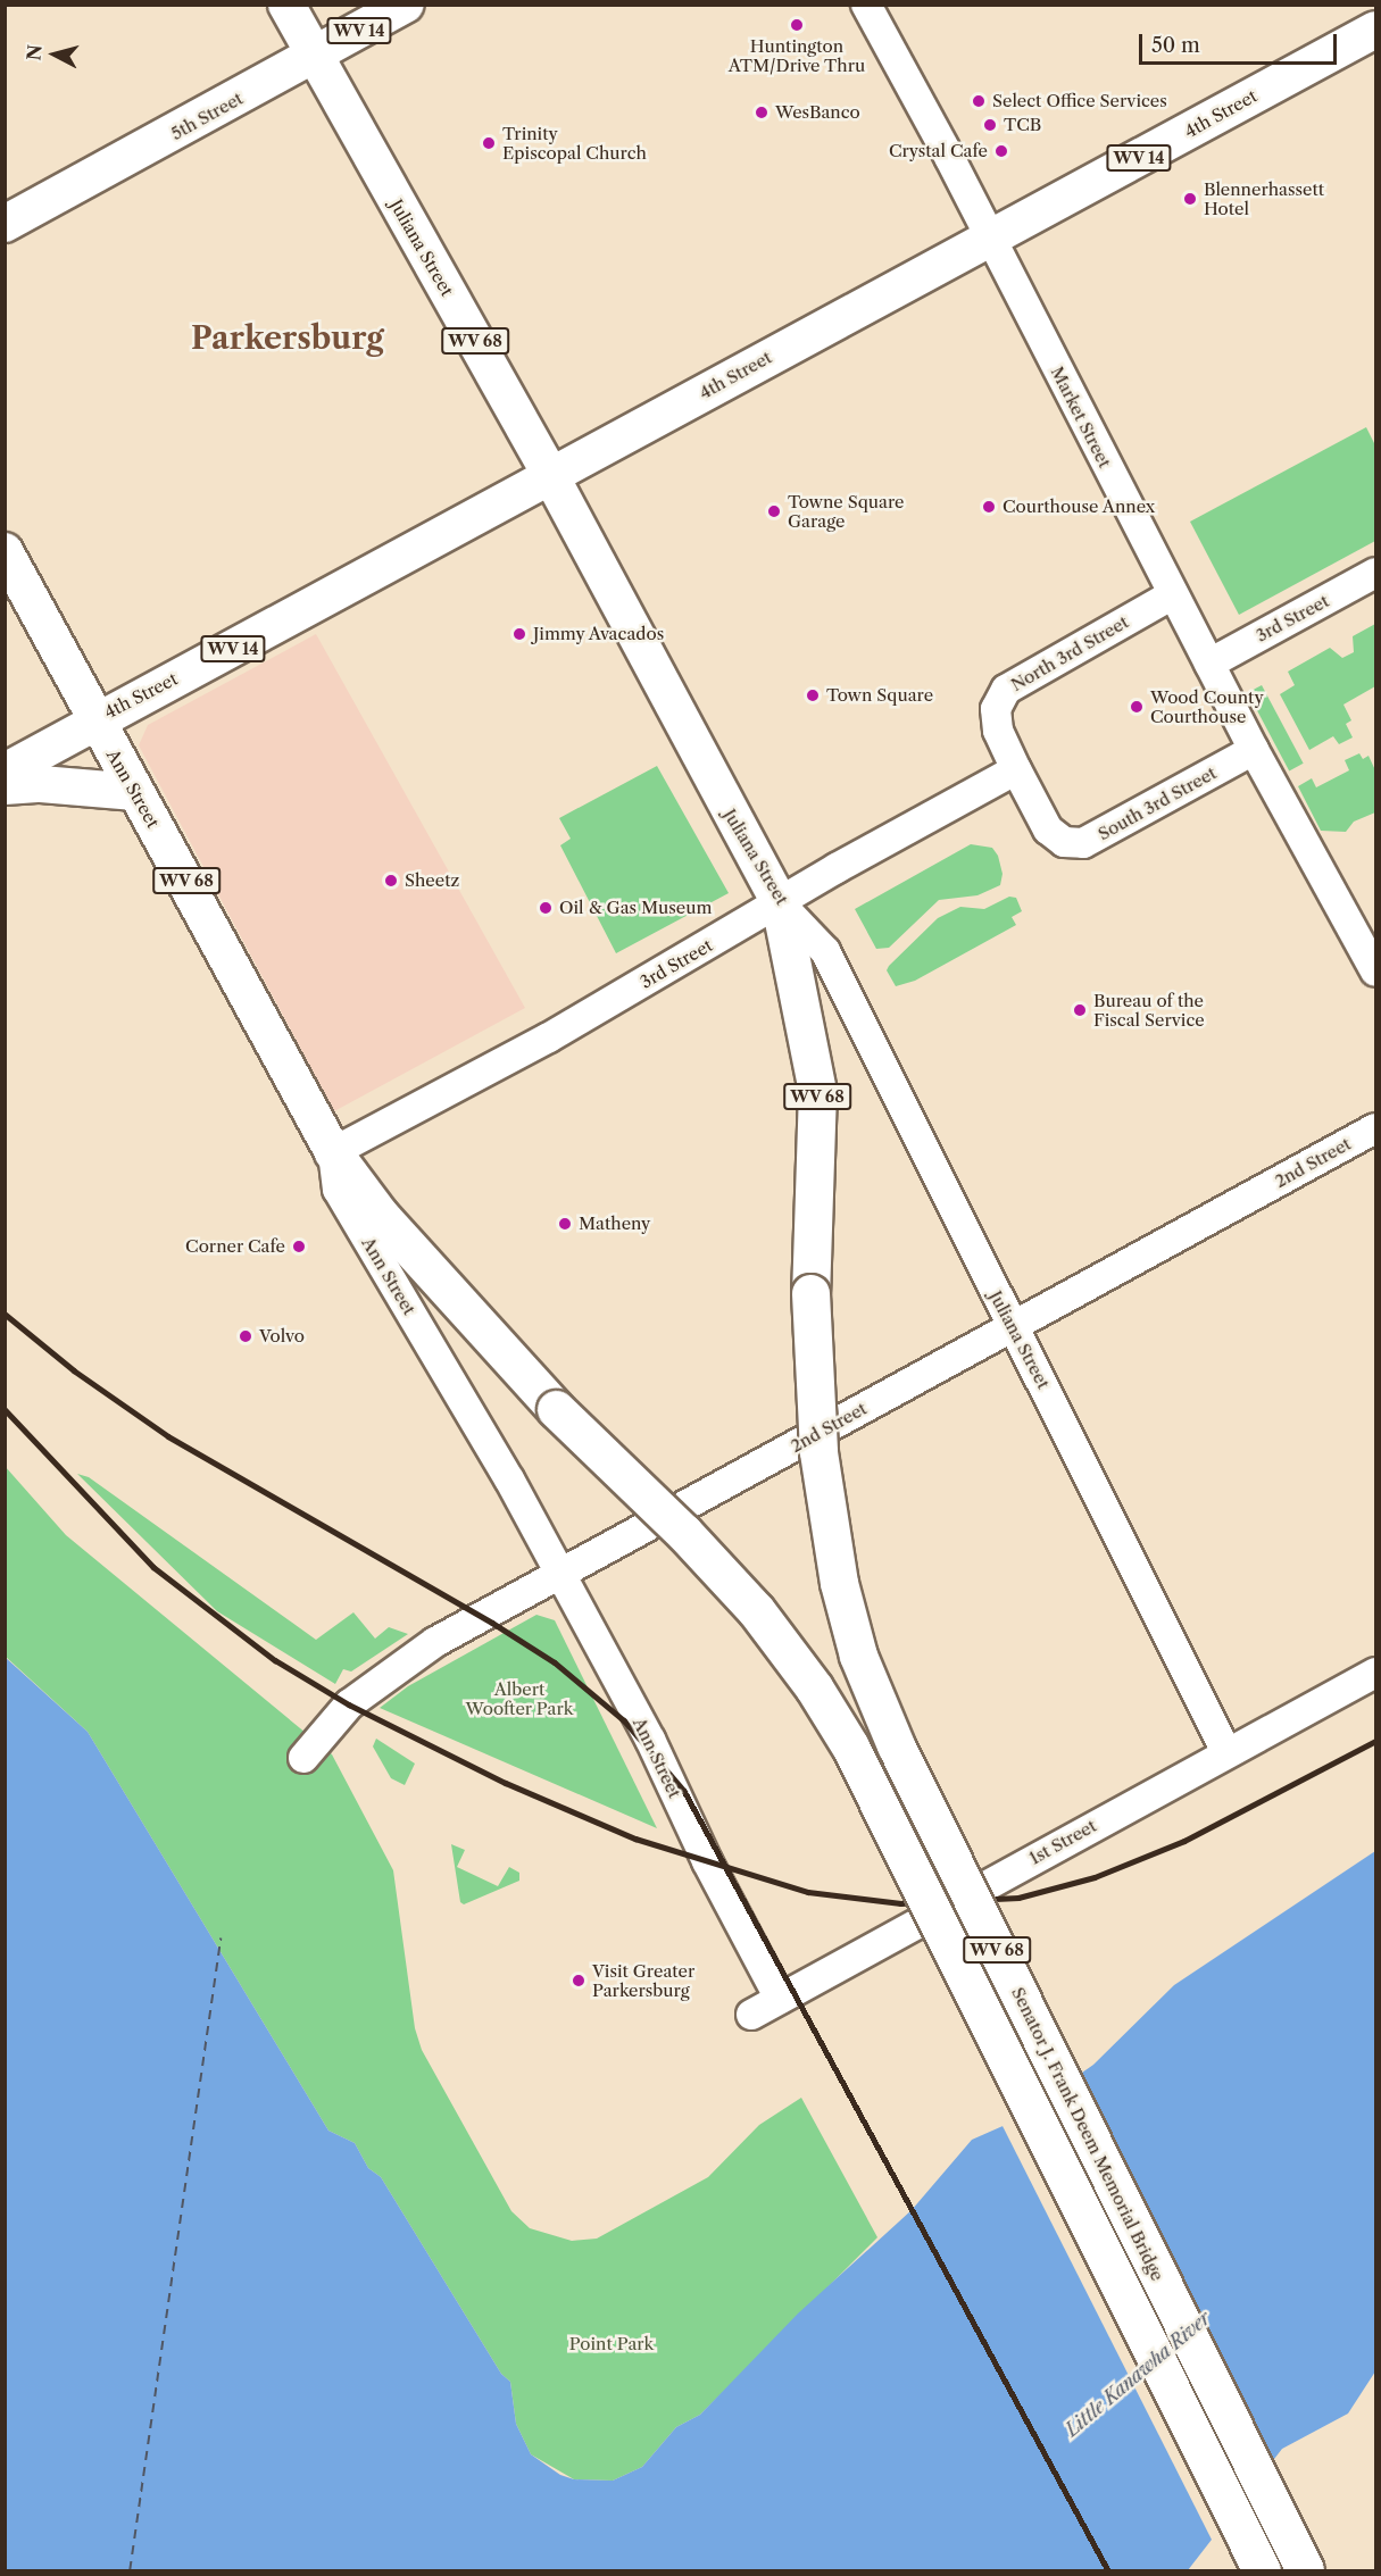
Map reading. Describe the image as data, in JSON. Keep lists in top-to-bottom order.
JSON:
{
  "streets": {
    "highway": ["WV 68", "Senator J. Frank Deem Memorial Bridge"],
    "main road": [
      "WV 14",
      "4th Street",
      "5th Street",
      "Juliana Street",
      "Ann Street"
    ],
    "street": [
      "Market Street",
      "3rd Street",
      "North 3rd Street",
      "South 3rd Street",
      "2nd Street",
      "1st Street"
    ]
  },
  "crossings": [
    ["WV 14", "4th Street"],
    ["WV 14", "Ann Street"],
    ["4th Street", "Juliana Street"],
    ["4th Street", "Market Street"],
    ["4th Street", "Ann Street"],
    ["5th Street", "Juliana Street"],
    ["Juliana Street", "3rd Street"],
    ["Juliana Street", "2nd Street"],
    ["Juliana Street", "1st Street"],
    ["Juliana Street", "Senator J. Frank Deem Memorial Bridge"],
    ["WV 68", "3rd Street"],
    ["WV 68", "Ann Street"],
    ["Market Street", "3rd Street"],
    ["Market Street", "North 3rd Street"],
    ["Market Street", "South 3rd Street"],
    ["3rd Street", "North 3rd Street"],
    ["3rd Street", "Ann Street"],
    ["3rd Street", "South 3rd Street"],
    ["3rd Street", "Senator J. Frank Deem Memorial Bridge"],
    ["North 3rd Street", "South 3rd Street"],
    ["Ann Street", "2nd Street"],
    ["Ann Street", "1st Street"]
  ],
  "districts": ["Parkersburg"],
  "water": ["Little Kanawha River"],
  "parks": ["Albert Woofter Park", "Point Park"],
  "places": [
    "Huntington ATM/Drive Thru",
    "Select Office Services",
    "WesBanco",
    "TCB",
    "Trinity Episcopal Church",
    "Crystal Cafe",
    "Blennerhassett Hotel",
    "Courthouse Annex",
    "Towne Square Garage",
    "Jimmy Avacados",
    "Town Square",
    "Wood County Courthouse",
    "Sheetz",
    "Oil & Gas Museum",
    "Bureau of the Fiscal Service",
    "Matheny",
    "Corner Cafe",
    "Volvo",
    "Visit Greater Parkersburg"
  ],
  "scale_bar": "50 m",
  "north": "left"
}
